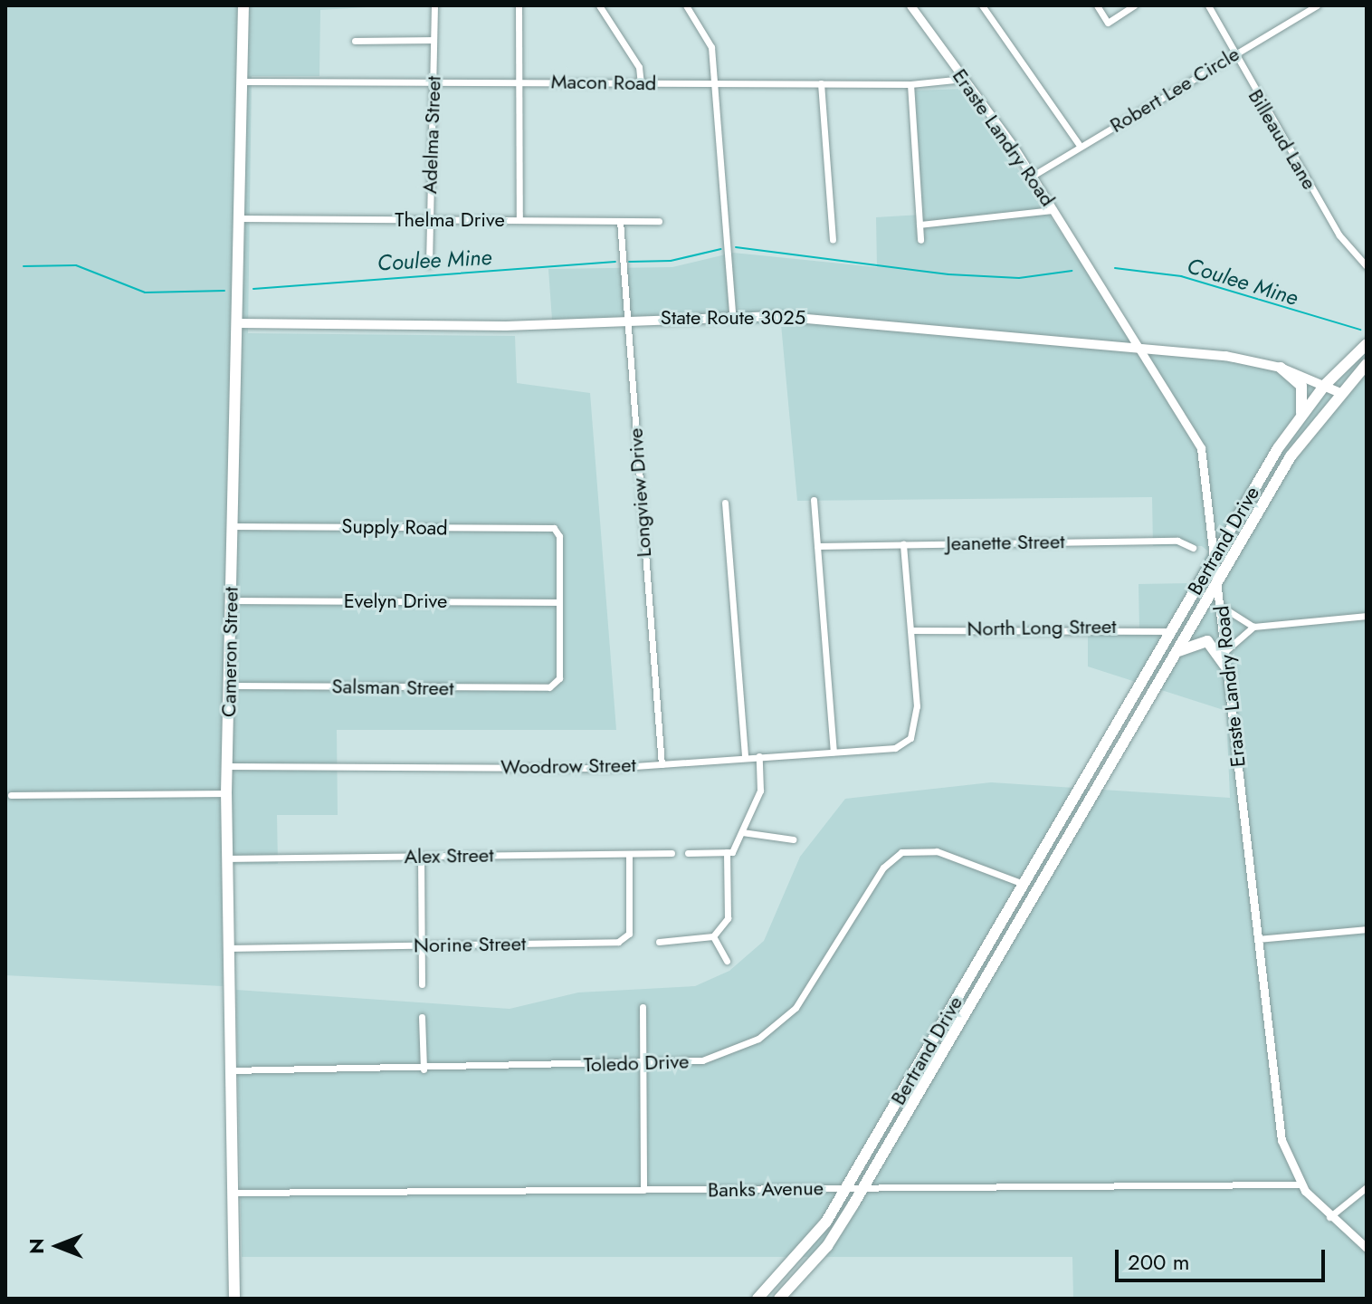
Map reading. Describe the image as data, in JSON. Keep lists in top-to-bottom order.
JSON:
{
  "streets": {
    "main road": ["State Route 3025", "Bertrand Drive", "Cameron Street"],
    "street": [
      "Macon Road",
      "Robert Lee Circle",
      "Adelma Street",
      "Eraste Landry Road",
      "Billeaud Lane",
      "Thelma Drive",
      "Longview Drive",
      "Supply Road",
      "Jeanette Street",
      "Evelyn Drive",
      "North Long Street",
      "Salsman Street",
      "Woodrow Street",
      "Alex Street",
      "Norine Street",
      "Toledo Drive",
      "Banks Avenue"
    ]
  },
  "crossings": [
    ["Macon Road", "Adelma Street"],
    ["Macon Road", "Eraste Landry Road"],
    ["Macon Road", "Cameron Street"],
    ["Robert Lee Circle", "Eraste Landry Road"],
    ["Robert Lee Circle", "Billeaud Lane"],
    ["Adelma Street", "Thelma Drive"],
    ["Eraste Landry Road", "State Route 3025"],
    ["Eraste Landry Road", "Bertrand Drive"],
    ["Eraste Landry Road", "Banks Avenue"],
    ["Thelma Drive", "Longview Drive"],
    ["Thelma Drive", "Cameron Street"],
    ["State Route 3025", "Longview Drive"],
    ["State Route 3025", "Bertrand Drive"],
    ["State Route 3025", "Cameron Street"],
    ["Longview Drive", "Woodrow Street"],
    ["Supply Road", "Evelyn Drive"],
    ["Supply Road", "Cameron Street"],
    ["Supply Road", "Salsman Street"],
    ["Bertrand Drive", "North Long Street"],
    ["Bertrand Drive", "Toledo Drive"],
    ["Bertrand Drive", "Banks Avenue"],
    ["Evelyn Drive", "Cameron Street"],
    ["Evelyn Drive", "Salsman Street"],
    ["North Long Street", "Woodrow Street"],
    ["Cameron Street", "Salsman Street"],
    ["Cameron Street", "Woodrow Street"],
    ["Cameron Street", "Alex Street"],
    ["Cameron Street", "Norine Street"],
    ["Cameron Street", "Toledo Drive"],
    ["Cameron Street", "Banks Avenue"],
    ["Alex Street", "Norine Street"]
  ],
  "water": ["Coulee Mine"],
  "scale_bar": "200 m",
  "north": "left"
}
